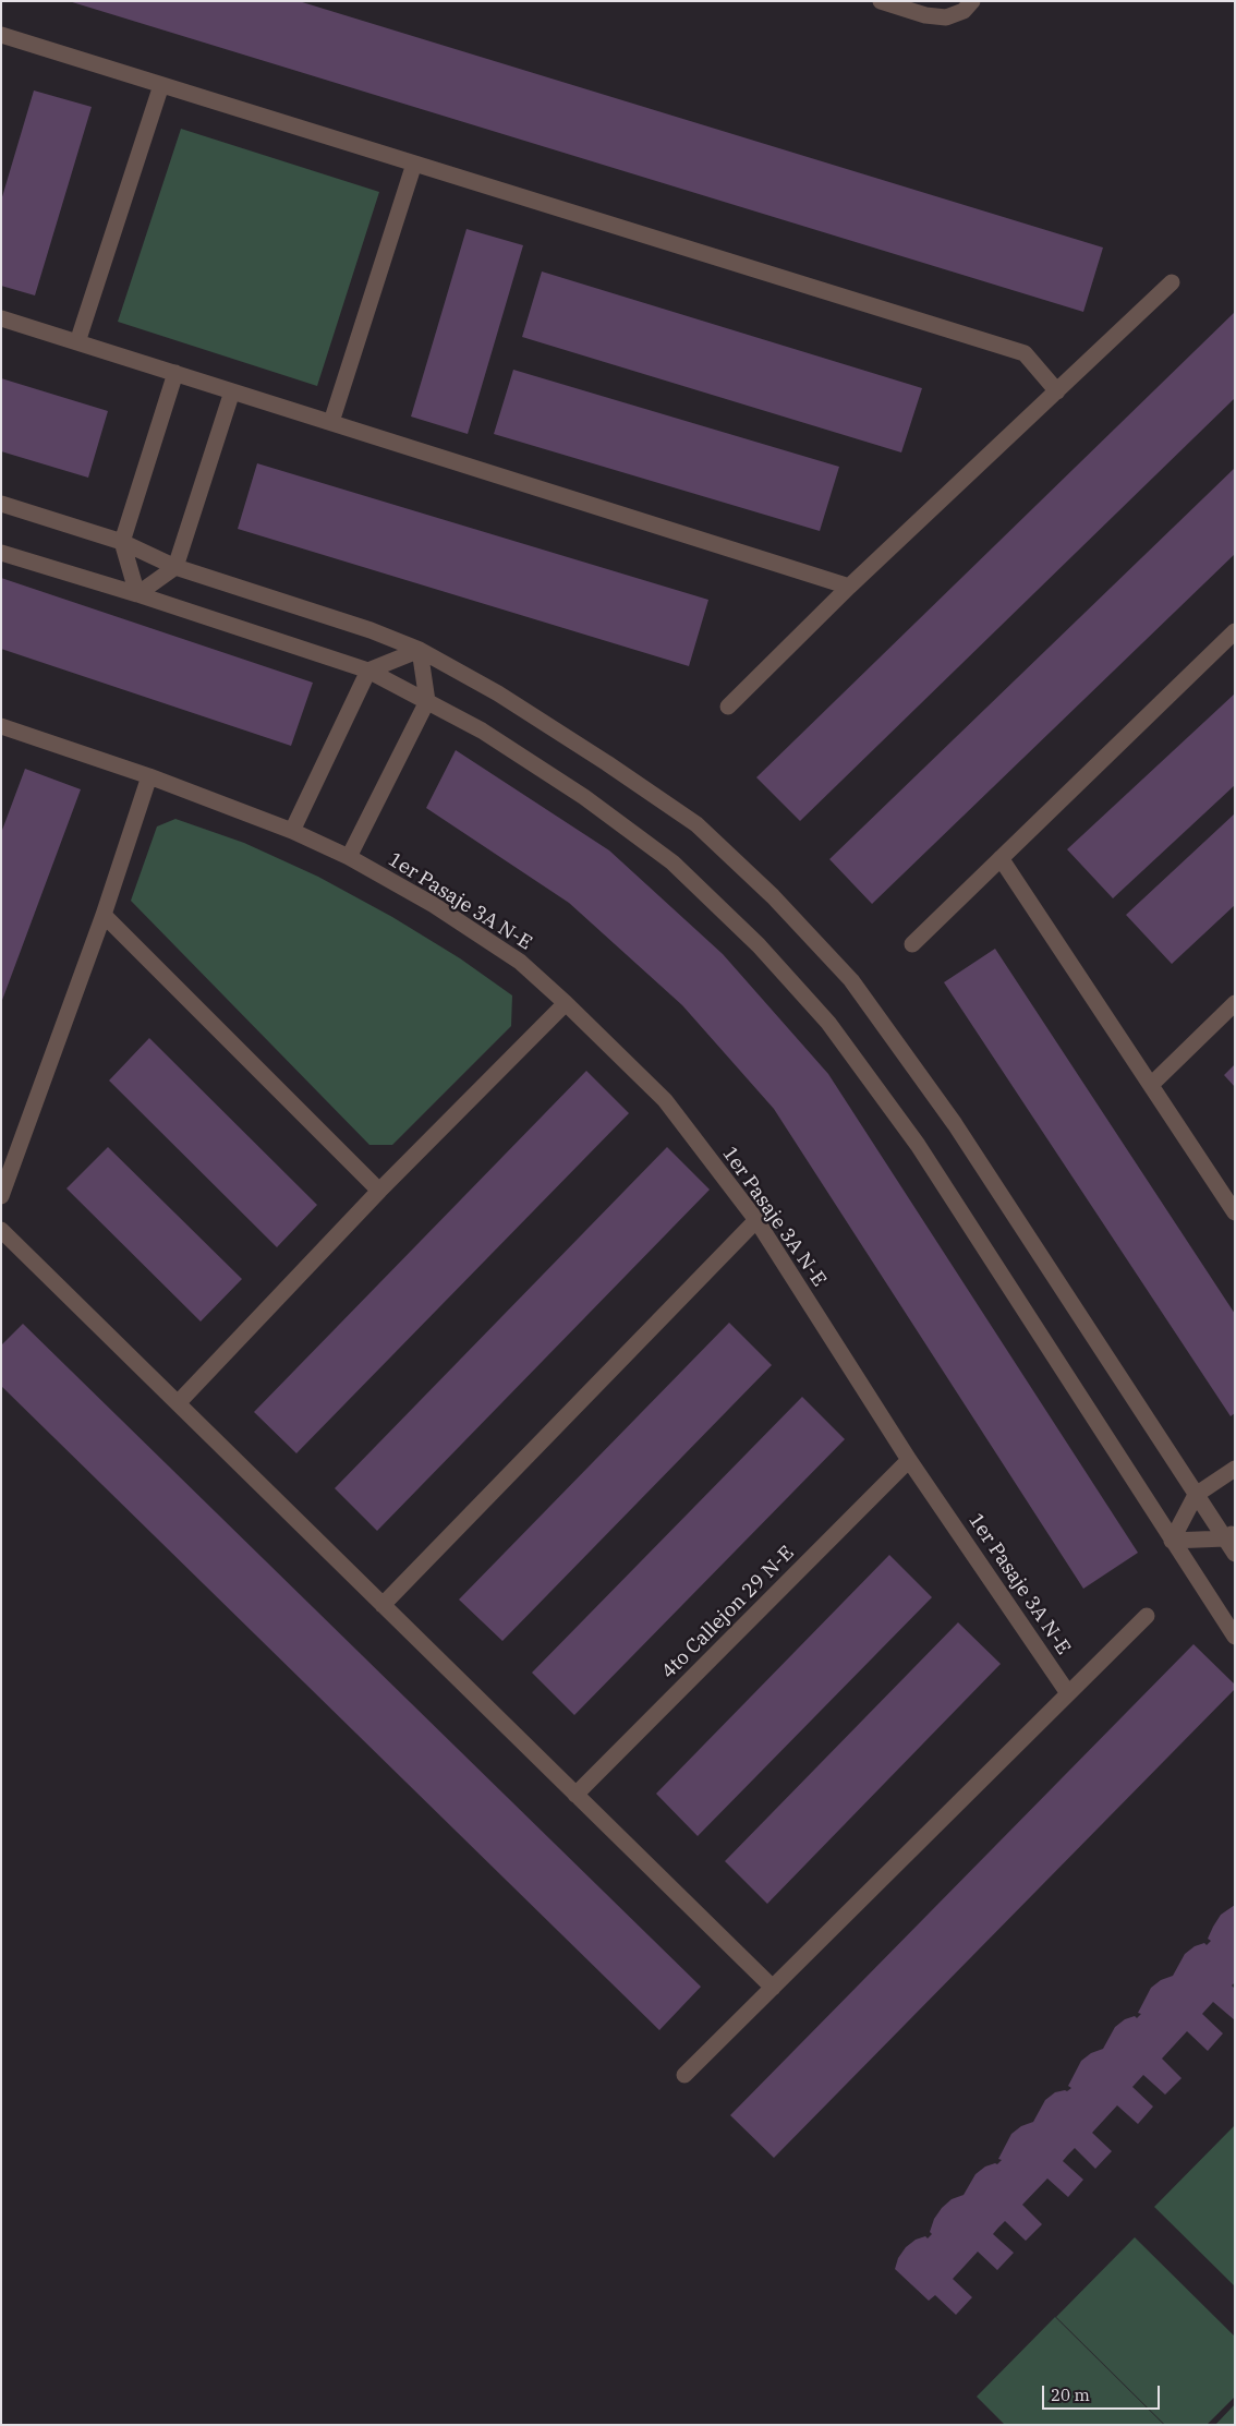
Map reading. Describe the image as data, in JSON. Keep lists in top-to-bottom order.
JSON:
{
  "streets": {
    "street": ["1er Pasaje 3A N-E", "4to Callejon 29 N-E"]
  },
  "crossings": [
    ["1er Pasaje 3A N-E", "4to Callejon 29 N-E"]
  ],
  "scale_bar": "20 m"
}
